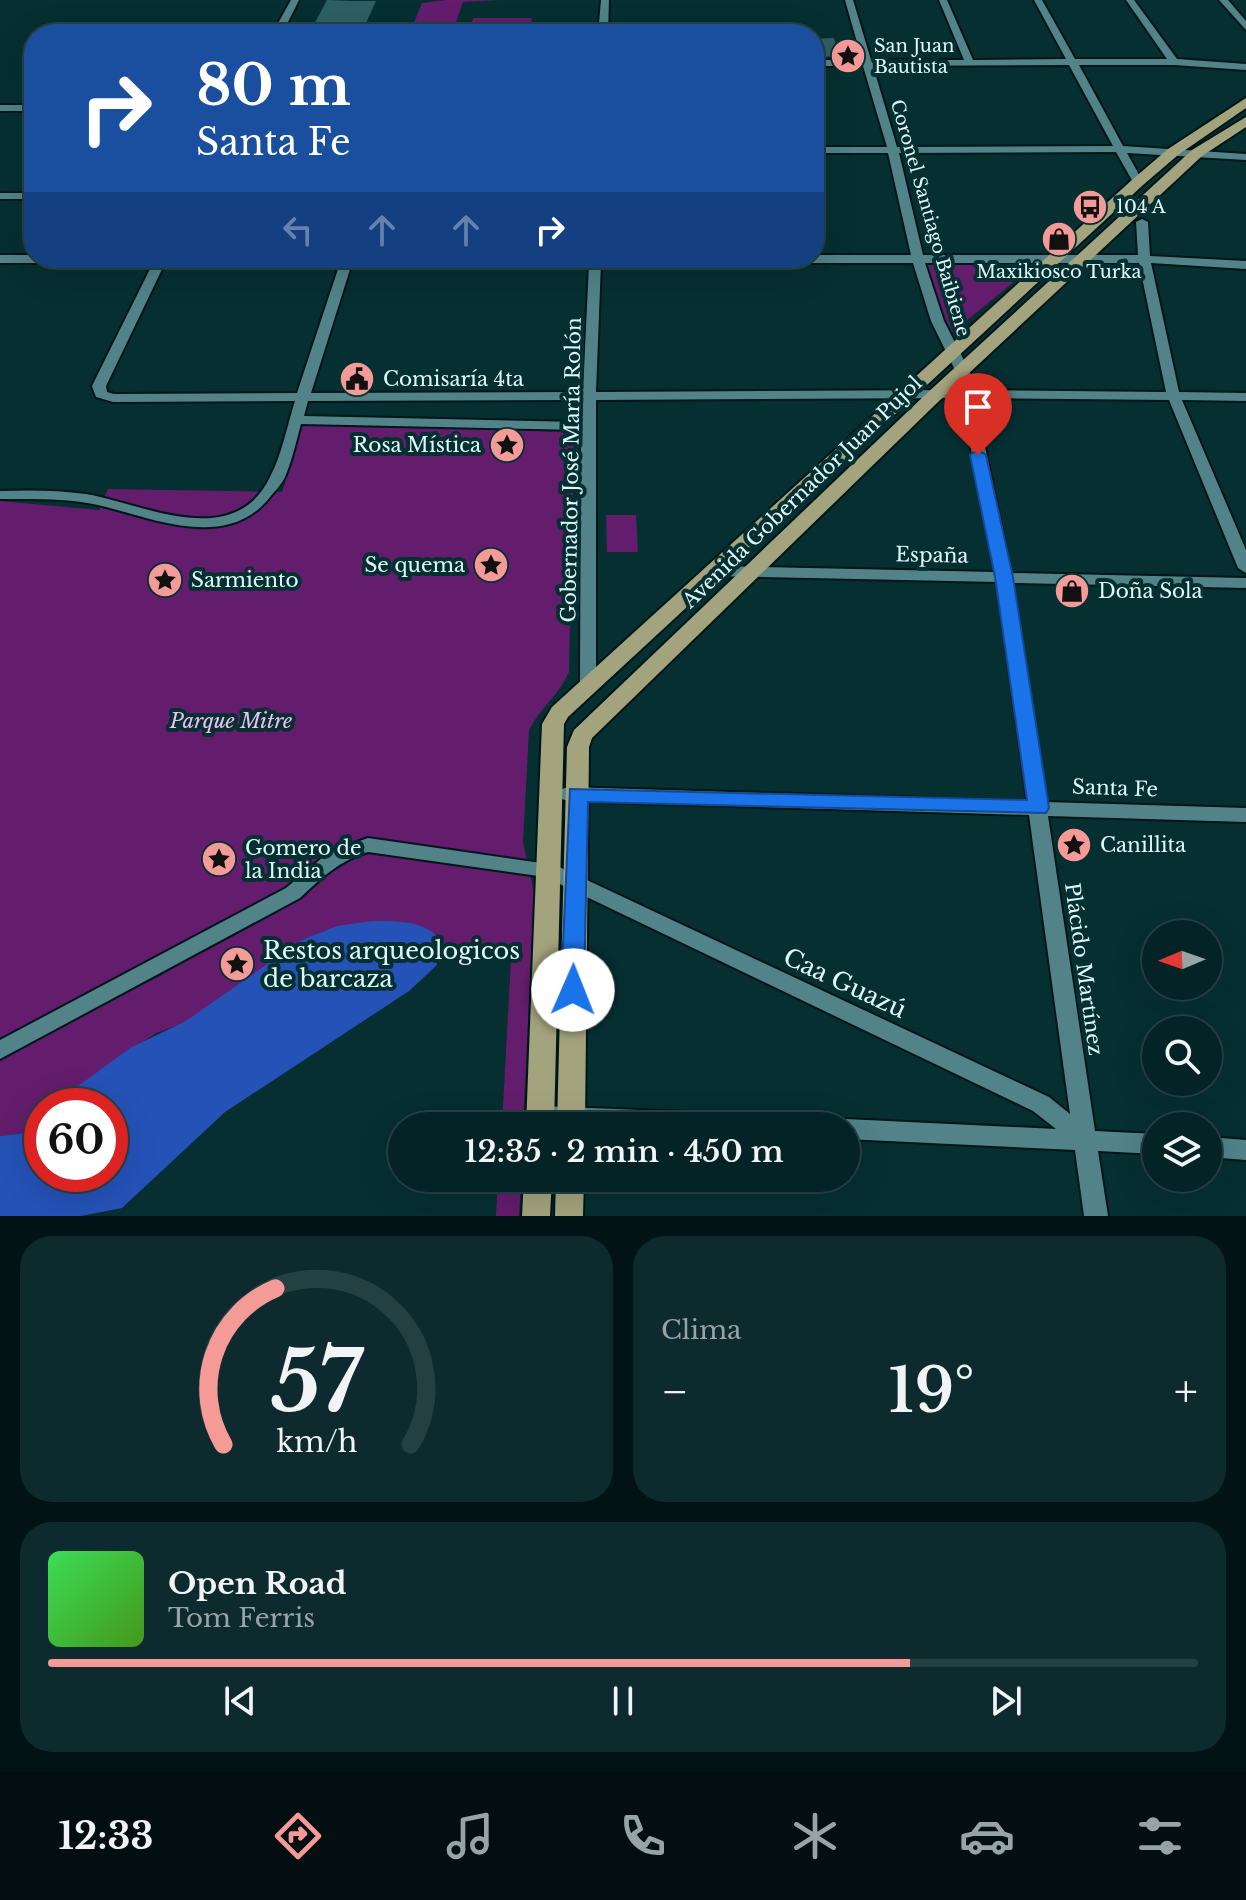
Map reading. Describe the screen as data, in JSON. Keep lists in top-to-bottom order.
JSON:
{
  "streets": {
    "main road": ["Avenida Gobernador Juan Pujol"],
    "street": [
      "Coronel Santiago Baibiene",
      "Gobernador José María Rolón",
      "España",
      "Santa Fe",
      "Plácido Martínez",
      "Caa Guazú"
    ]
  },
  "crossings": [
    ["Coronel Santiago Baibiene", "Avenida Gobernador Juan Pujol"],
    ["Gobernador José María Rolón", "Avenida Gobernador Juan Pujol"],
    ["Avenida Gobernador Juan Pujol", "España"],
    ["Avenida Gobernador Juan Pujol", "Santa Fe"],
    ["Avenida Gobernador Juan Pujol", "Plácido Martínez"],
    ["Avenida Gobernador Juan Pujol", "Caa Guazú"],
    ["España", "Plácido Martínez"],
    ["Santa Fe", "Plácido Martínez"],
    ["Plácido Martínez", "Caa Guazú"]
  ],
  "parks": ["Parque Mitre"],
  "places": {
    "place": [
      "San Juan Bautista",
      "Rosa Mística",
      "Se quema",
      "Sarmiento",
      "Canillita",
      "Gomero de la India",
      "Restos arqueologicos de barcaza"
    ],
    "bus stop": ["104 A"],
    "shop": ["Maxikiosco Turka", "Doña Sola"],
    "public building": ["Comisaría 4ta"]
  },
  "north": "left",
  "page": {
    "turn": ["80 m", "Santa Fe"],
    "limit": "60",
    "trip": "12:35 · 2 min · 450 m",
    "tile": "Clima",
    "heat": ["−", "19°", "+"],
    "song": ["Open Road", "Tom Ferris"],
    "tabs": "12:33",
    "gauge": ["57", "km/h"]
  }
}
